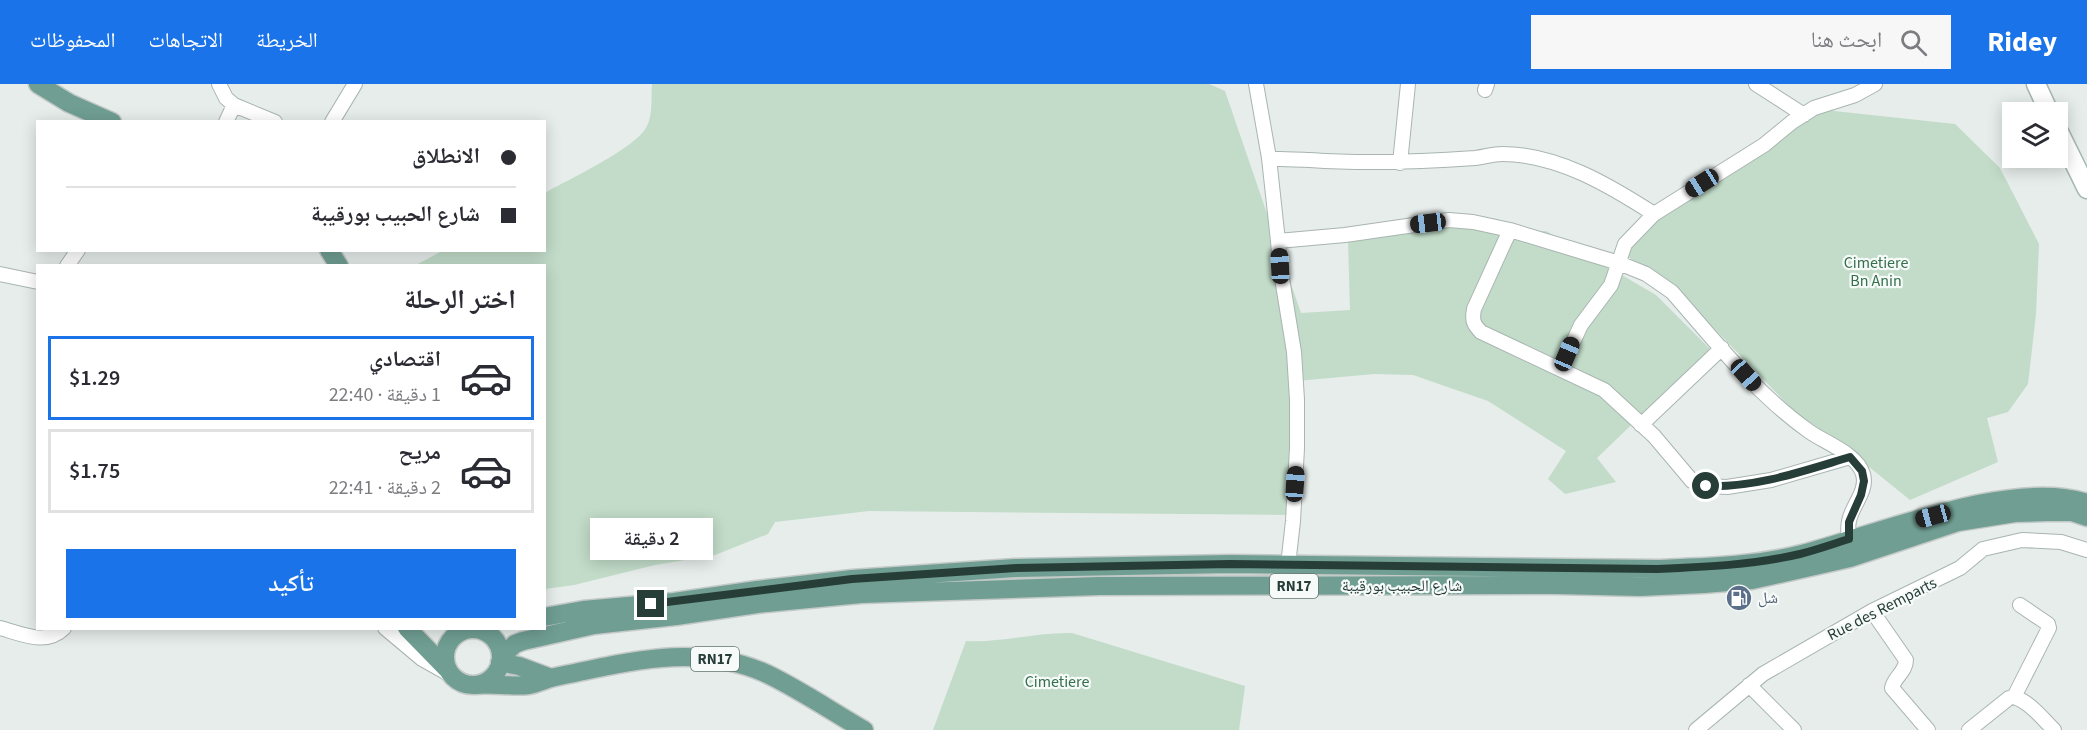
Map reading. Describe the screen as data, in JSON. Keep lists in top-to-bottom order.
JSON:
{
  "streets": {
    "main road": ["RN17", "شارع الحبيب بورقيبة"],
    "street": ["Rue des Remparts"]
  },
  "crossings": [
    ["RN17", "شارع الحبيب بورقيبة"]
  ],
  "parks": ["Cimetiere Bn Anin", "Cimetiere"],
  "places": {
    "fuel station": ["شل"]
  },
  "page": {
    "header": "Ridey",
    "search": "ابحث هنا",
    "nav": ["الخريطة", "الاتجاهات", "المحفوظات"],
    "banner": ["الانطلاق", "شارع الحبيب بورقيبة"],
    "heading": "اختر الرحلة",
    "list": [
      {
        "name": "اقتصادي",
        "note": "1 دقيقة · 22:40",
        "value": "$1.29"
      },
      {
        "name": "مريح",
        "note": "2 دقيقة · 22:41",
        "value": "$1.75"
      }
    ],
    "bubble": "2 دقيقة",
    "buttons": "تأكيد"
  }
}
